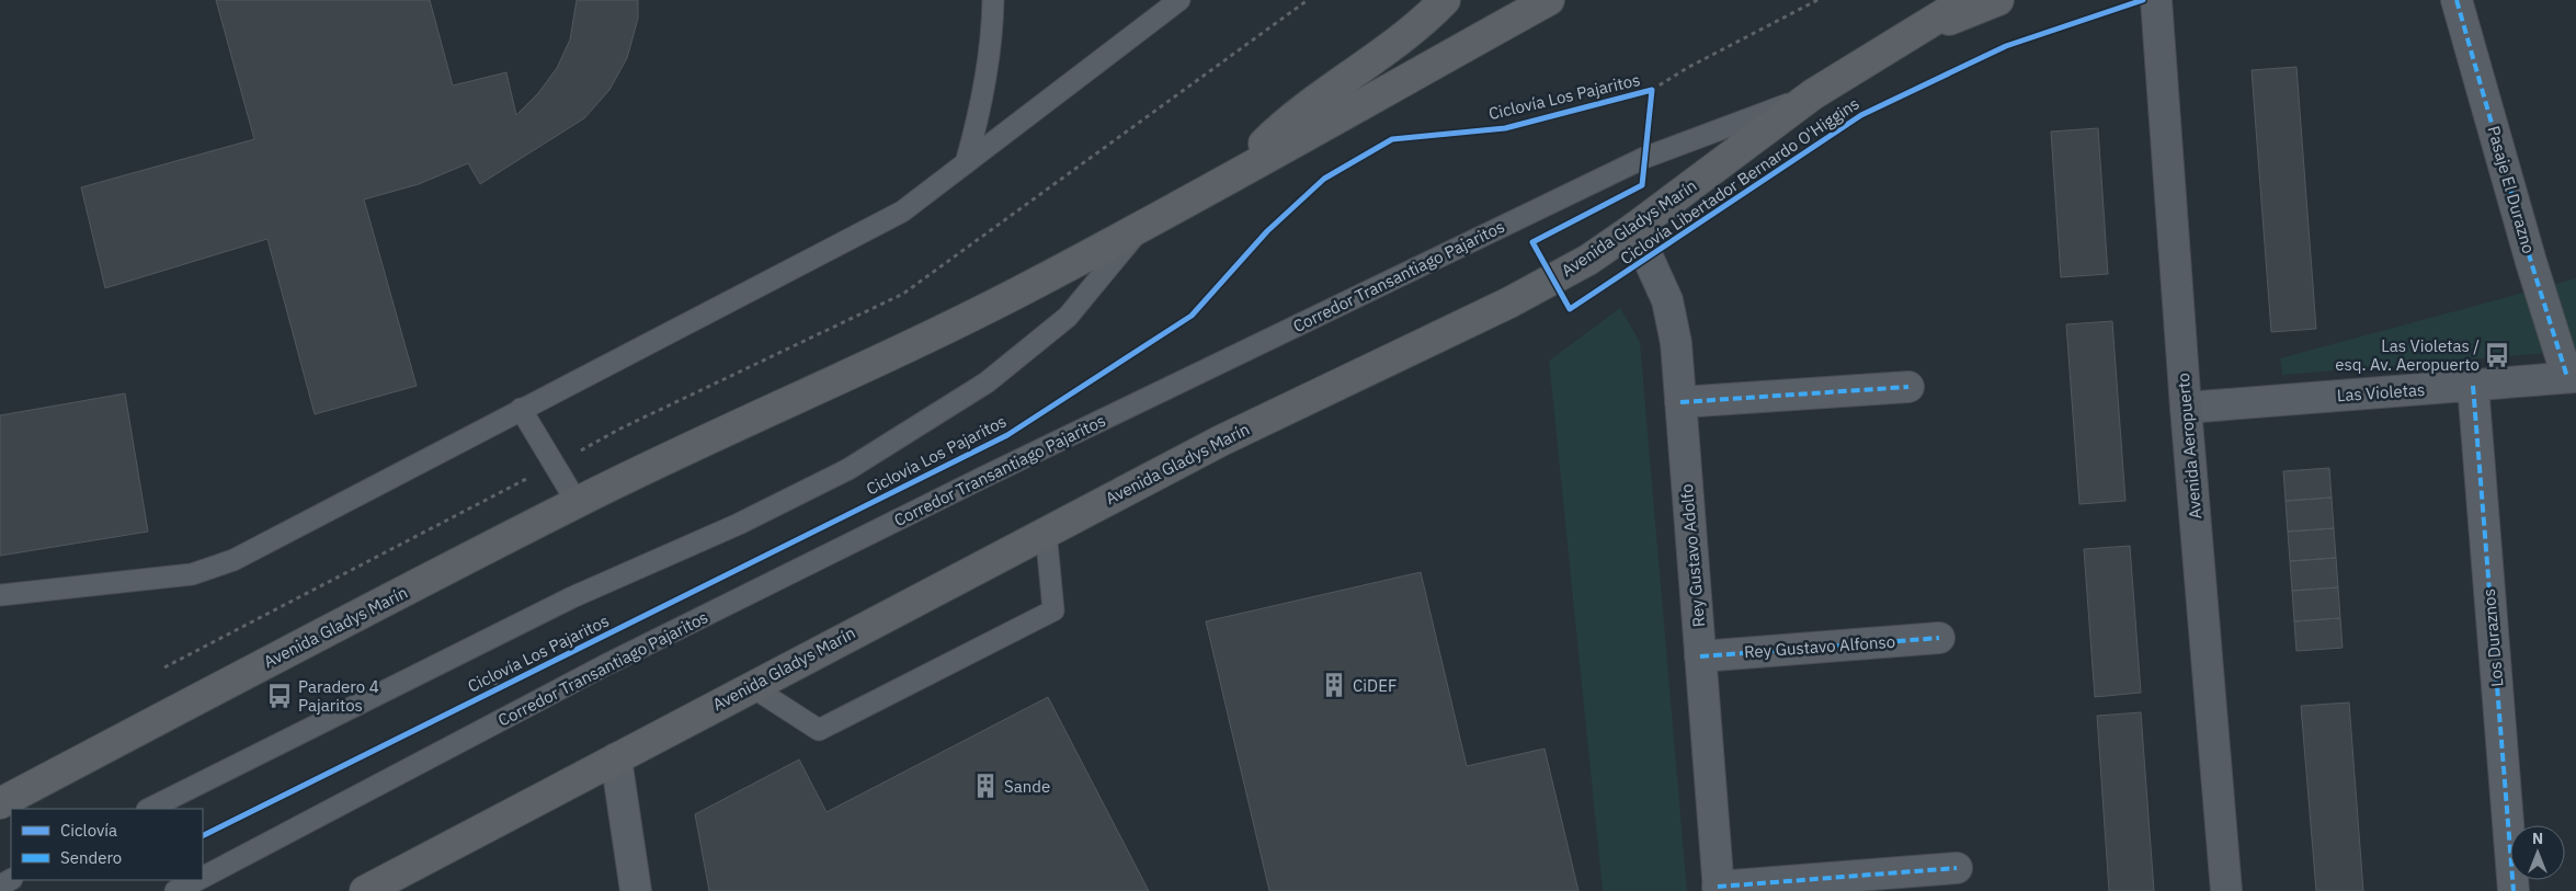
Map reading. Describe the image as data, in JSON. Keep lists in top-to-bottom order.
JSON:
{
  "streets": {
    "main road": ["Avenida Gladys Marín"],
    "street": [
      "Pasaje El Durazno",
      "Las Violetas",
      "Avenida Aeropuerto",
      "Rey Gustavo Adolfo",
      "Los Duraznos",
      "Rey Gustavo Alfonso"
    ],
    "lane": ["Corredor Transantiago Pajaritos"],
    "cycle path": ["Ciclovía Los Pajaritos"]
  },
  "crossings": [
    ["Pasaje El Durazno", "Las Violetas"],
    ["Avenida Gladys Marín", "Corredor Transantiago Pajaritos"],
    ["Avenida Gladys Marín", "Rey Gustavo Adolfo"],
    ["Las Violetas", "Avenida Aeropuerto"],
    ["Las Violetas", "Los Duraznos"],
    ["Rey Gustavo Adolfo", "Rey Gustavo Alfonso"]
  ],
  "places": {
    "bus stop": ["Las Violetas / esq. Av. Aeropuerto", "Paradero 4 Pajaritos"],
    "building": ["CiDEF", "Sande"]
  },
  "legend": ["Ciclovía", "Sendero"],
  "north": "top"
}
